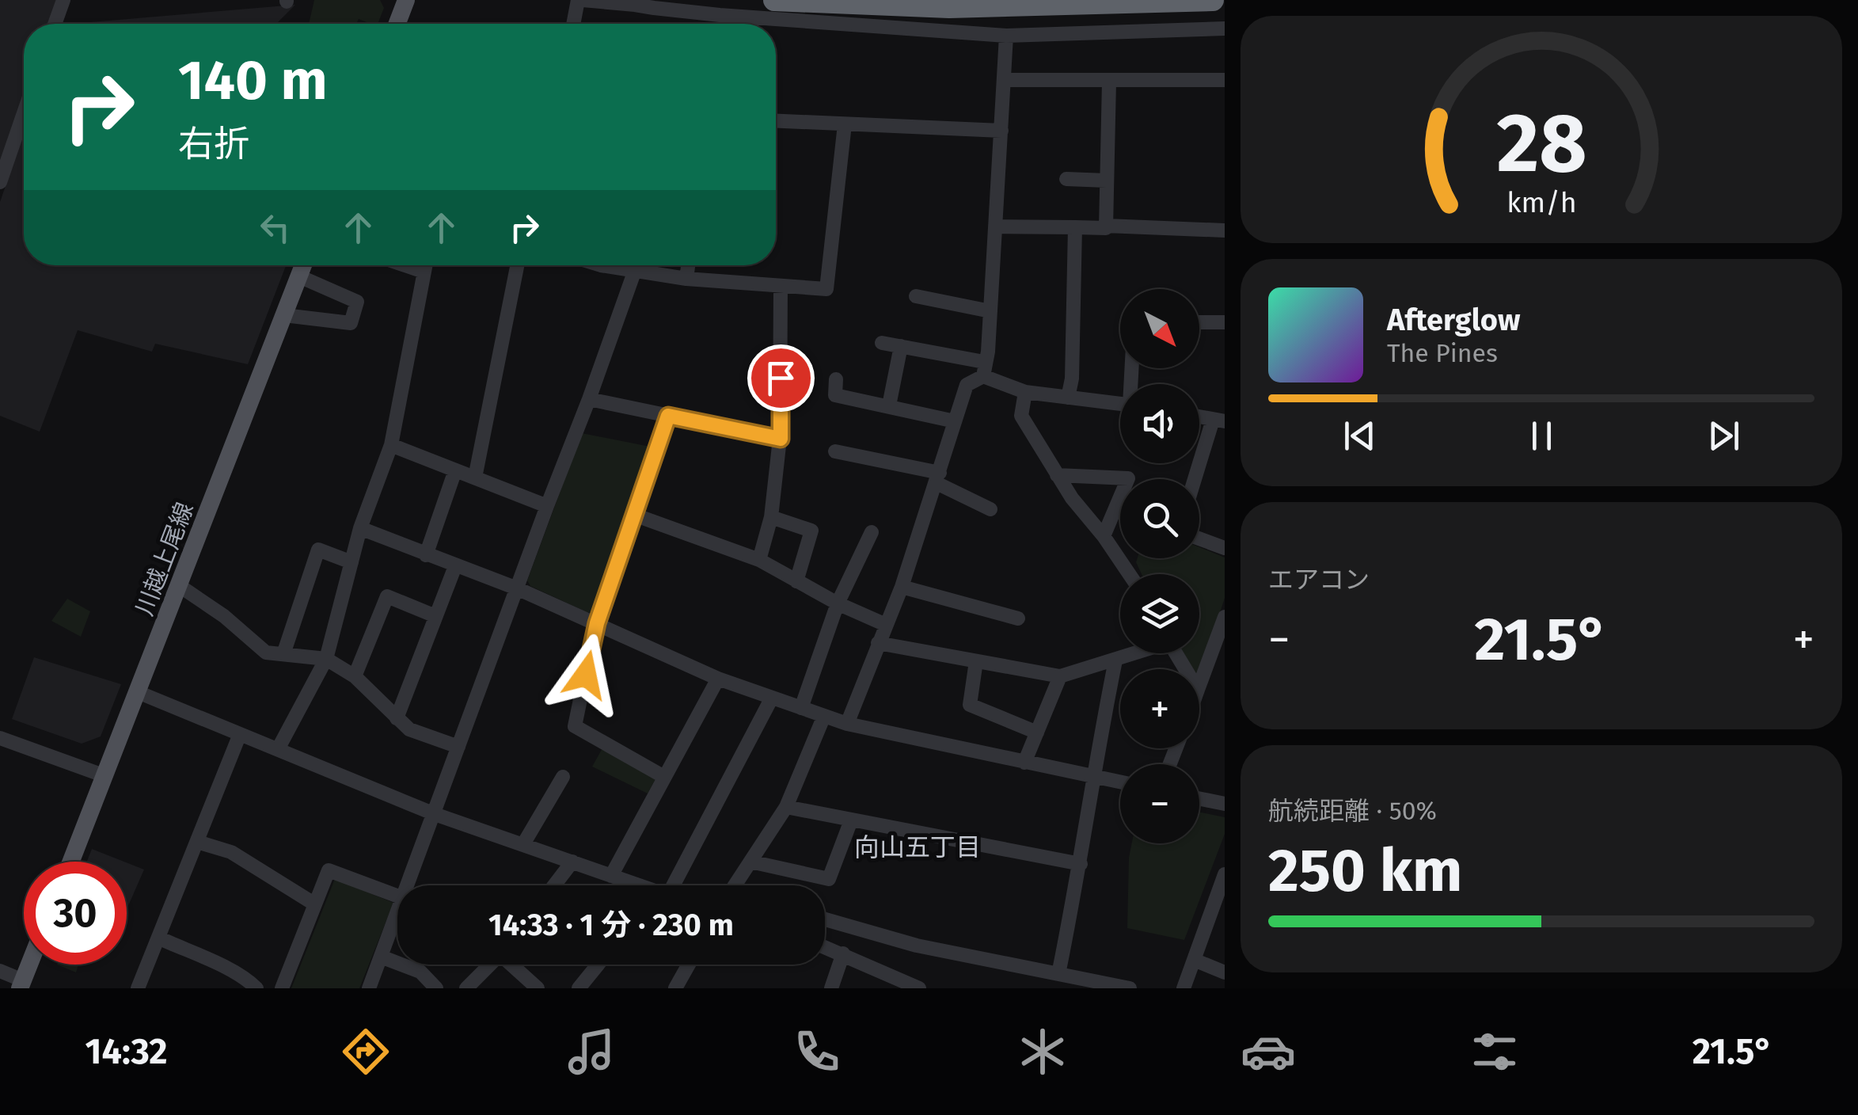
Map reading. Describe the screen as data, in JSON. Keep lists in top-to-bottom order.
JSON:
{
  "streets": {
    "main road": ["川越上尾線"]
  },
  "districts": ["向山五丁目"],
  "north": "bottom right",
  "page": {
    "turn": ["140 m", "右折"],
    "song": ["Afterglow", "The Pines"],
    "map_buttons": ["+", "−"],
    "tile": [
      "エアコン",
      ["航続距離 · 50%", "250 km"]
    ],
    "heat": ["−", "21.5°", "+"],
    "limit": "30",
    "trip": "14:33 · 1 分 · 230 m",
    "tabs": ["14:32", "21.5°"],
    "gauge": ["28", "km/h"]
  }
}
